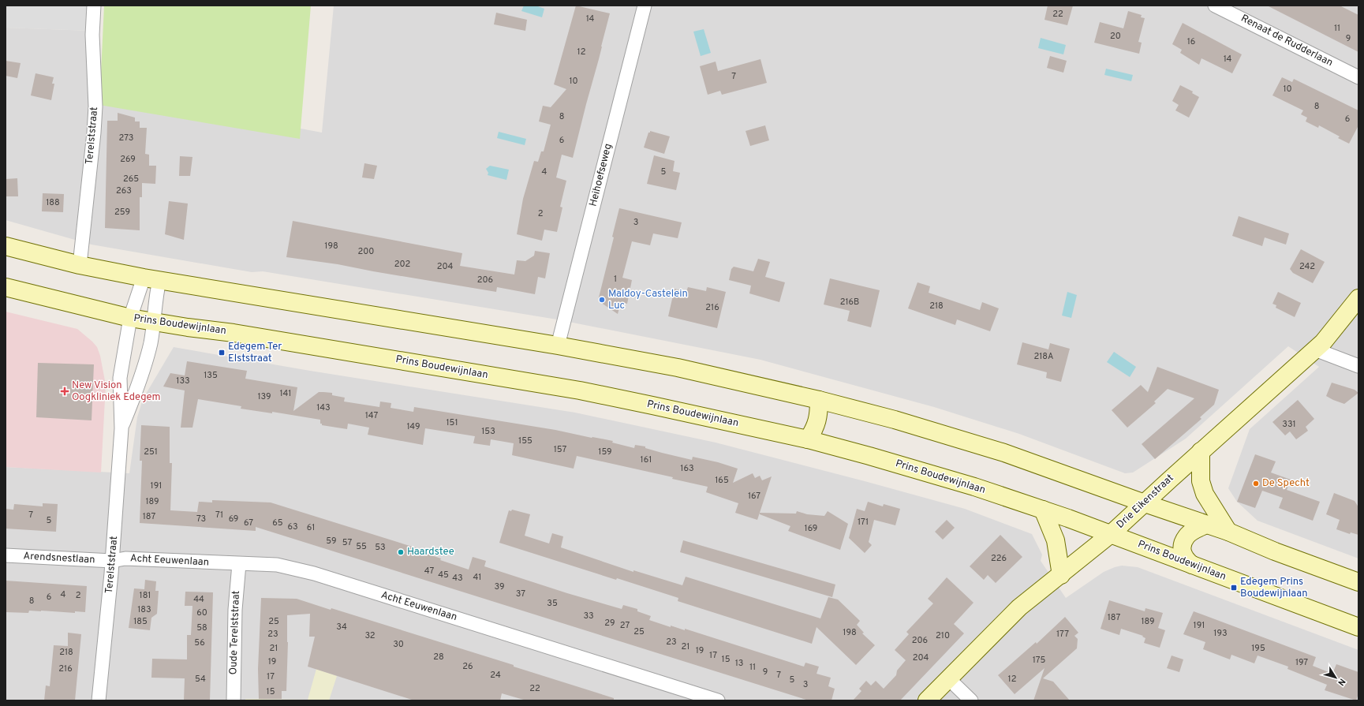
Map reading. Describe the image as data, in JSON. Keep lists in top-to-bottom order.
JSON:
{
  "streets": {
    "main road": ["Prins Boudewijnlaan", "Drie Eikenstraat"],
    "street": [
      "Renaat de Rudderlaan",
      "Terelststraat",
      "Heihoefseweg",
      "Arendsnestlaan",
      "Acht Eeuwenlaan",
      "Oude Terelststraat"
    ]
  },
  "crossings": [
    ["Terelststraat", "Prins Boudewijnlaan"],
    ["Terelststraat", "Arendsnestlaan"],
    ["Terelststraat", "Acht Eeuwenlaan"],
    ["Prins Boudewijnlaan", "Drie Eikenstraat"],
    ["Arendsnestlaan", "Acht Eeuwenlaan"],
    ["Acht Eeuwenlaan", "Oude Terelststraat"]
  ],
  "places": {
    "other": ["Maldoy-Castelein Luc", "De Specht", "Haardstee"],
    "transit": ["Edegem Ter Elststraat", "Edegem Prins Boudewijnlaan"],
    "health": ["New Vision Oogkliniek Edegem"]
  },
  "house_numbers": [
    "22",
    "14",
    "11",
    "20",
    "9",
    "16",
    "12",
    "14",
    "7",
    "10",
    "10",
    "8",
    "8",
    "6",
    "273",
    "6",
    "269",
    "4",
    "5",
    "265",
    "263",
    "188",
    "259",
    "2",
    "3",
    "198",
    "200",
    "202",
    "204",
    "242",
    "1",
    "206",
    "216B",
    "218",
    "216",
    "218A",
    "135",
    "133",
    "141",
    "139",
    "143",
    "147",
    "151",
    "331",
    "149",
    "153",
    "155",
    "157",
    "251",
    "159",
    "161",
    "163",
    "165",
    "191",
    "167",
    "189",
    "7",
    "71",
    "187",
    "73",
    "69",
    "5",
    "171",
    "67",
    "65",
    "63",
    "61",
    "169",
    "59",
    "57",
    "55",
    "53",
    "226",
    "47",
    "45",
    "41",
    "43",
    "39",
    "37",
    "4",
    "2",
    "181",
    "6",
    "44",
    "8",
    "35",
    "183",
    "60",
    "33",
    "187",
    "185",
    "25",
    "189",
    "29",
    "27",
    "191",
    "34",
    "58",
    "25",
    "198",
    "193",
    "23",
    "177",
    "32",
    "210",
    "206",
    "23",
    "56",
    "30",
    "21",
    "21",
    "195",
    "19",
    "218",
    "17",
    "28",
    "204",
    "15",
    "175",
    "19",
    "197",
    "13",
    "26",
    "11",
    "216",
    "9",
    "24",
    "7",
    "17",
    "54",
    "12",
    "5",
    "3",
    "22",
    "15"
  ],
  "north": "bottom right"
}
